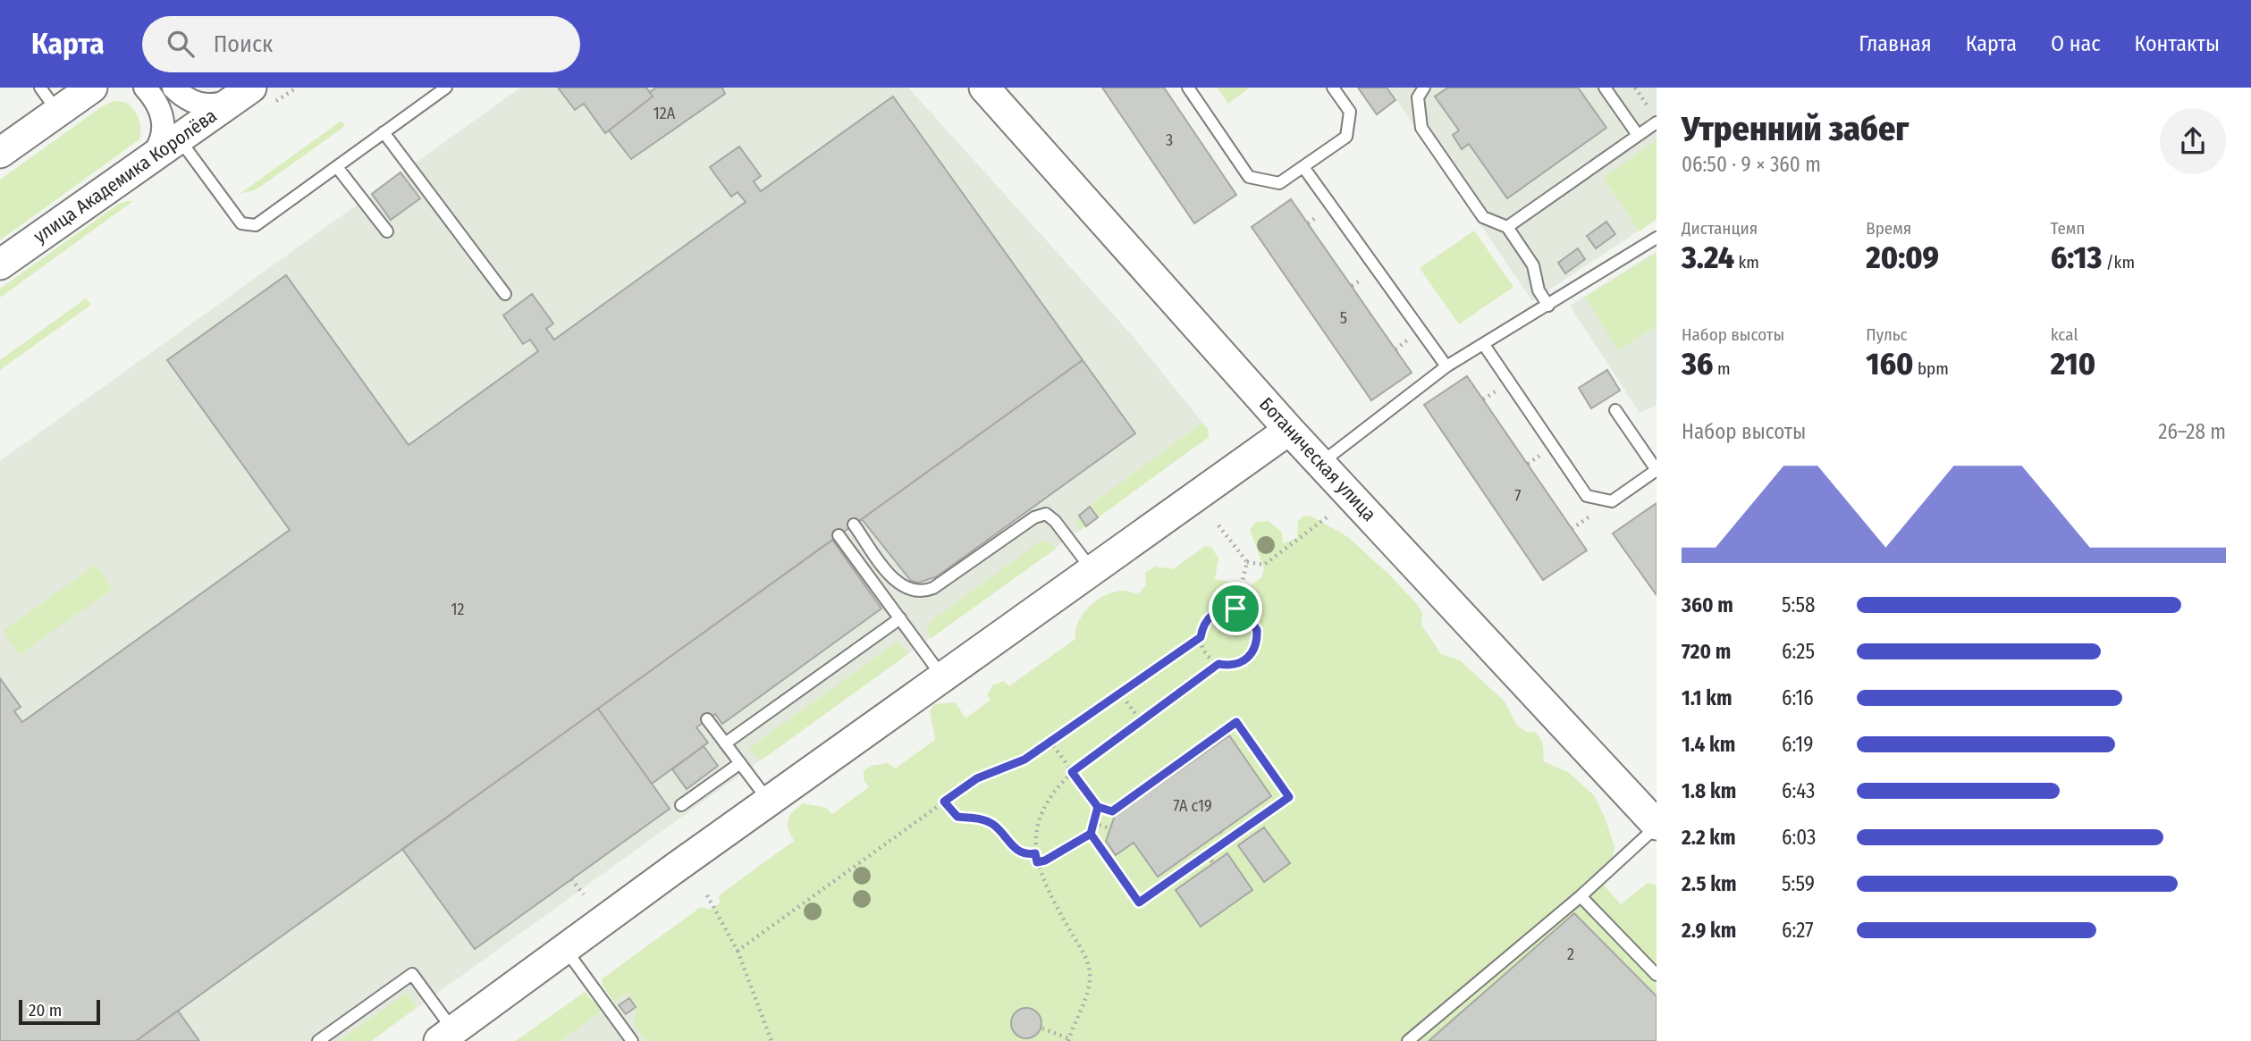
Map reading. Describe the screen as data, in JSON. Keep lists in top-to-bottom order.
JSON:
{
  "streets": {
    "main road": ["улица Академика Королёва", "Ботаническая улица"]
  },
  "house_numbers": [
    "12А",
    "3",
    "5",
    "7",
    "12",
    "7А с19",
    "2"
  ],
  "scale_bar": "20 m",
  "page": {
    "header": "Карта",
    "search": "Поиск",
    "nav": [
      "Главная",
      "Карта",
      "О нас",
      "Контакты"
    ],
    "heading": ["Утренний забег", "06:50 · 9 × 360 m"],
    "stats": [
      ["Дистанция", "3.24 km"],
      ["Время", "20:09"],
      ["Темп", "6:13 /km"],
      ["Набор высоты", "36 m"],
      ["Пульс", "160 bpm"],
      ["kcal", "210"]
    ],
    "chart": ["Набор высоты", "26–28 m"],
    "list": [
      {
        "name": "360 m",
        "note": "5:58"
      },
      {
        "name": "720 m",
        "note": "6:25"
      },
      {
        "name": "1.1 km",
        "note": "6:16"
      },
      {
        "name": "1.4 km",
        "note": "6:19"
      },
      {
        "name": "1.8 km",
        "note": "6:43"
      },
      {
        "name": "2.2 km",
        "note": "6:03"
      },
      {
        "name": "2.5 km",
        "note": "5:59"
      },
      {
        "name": "2.9 km",
        "note": "6:27"
      }
    ],
    "scale": "20 m"
  }
}
